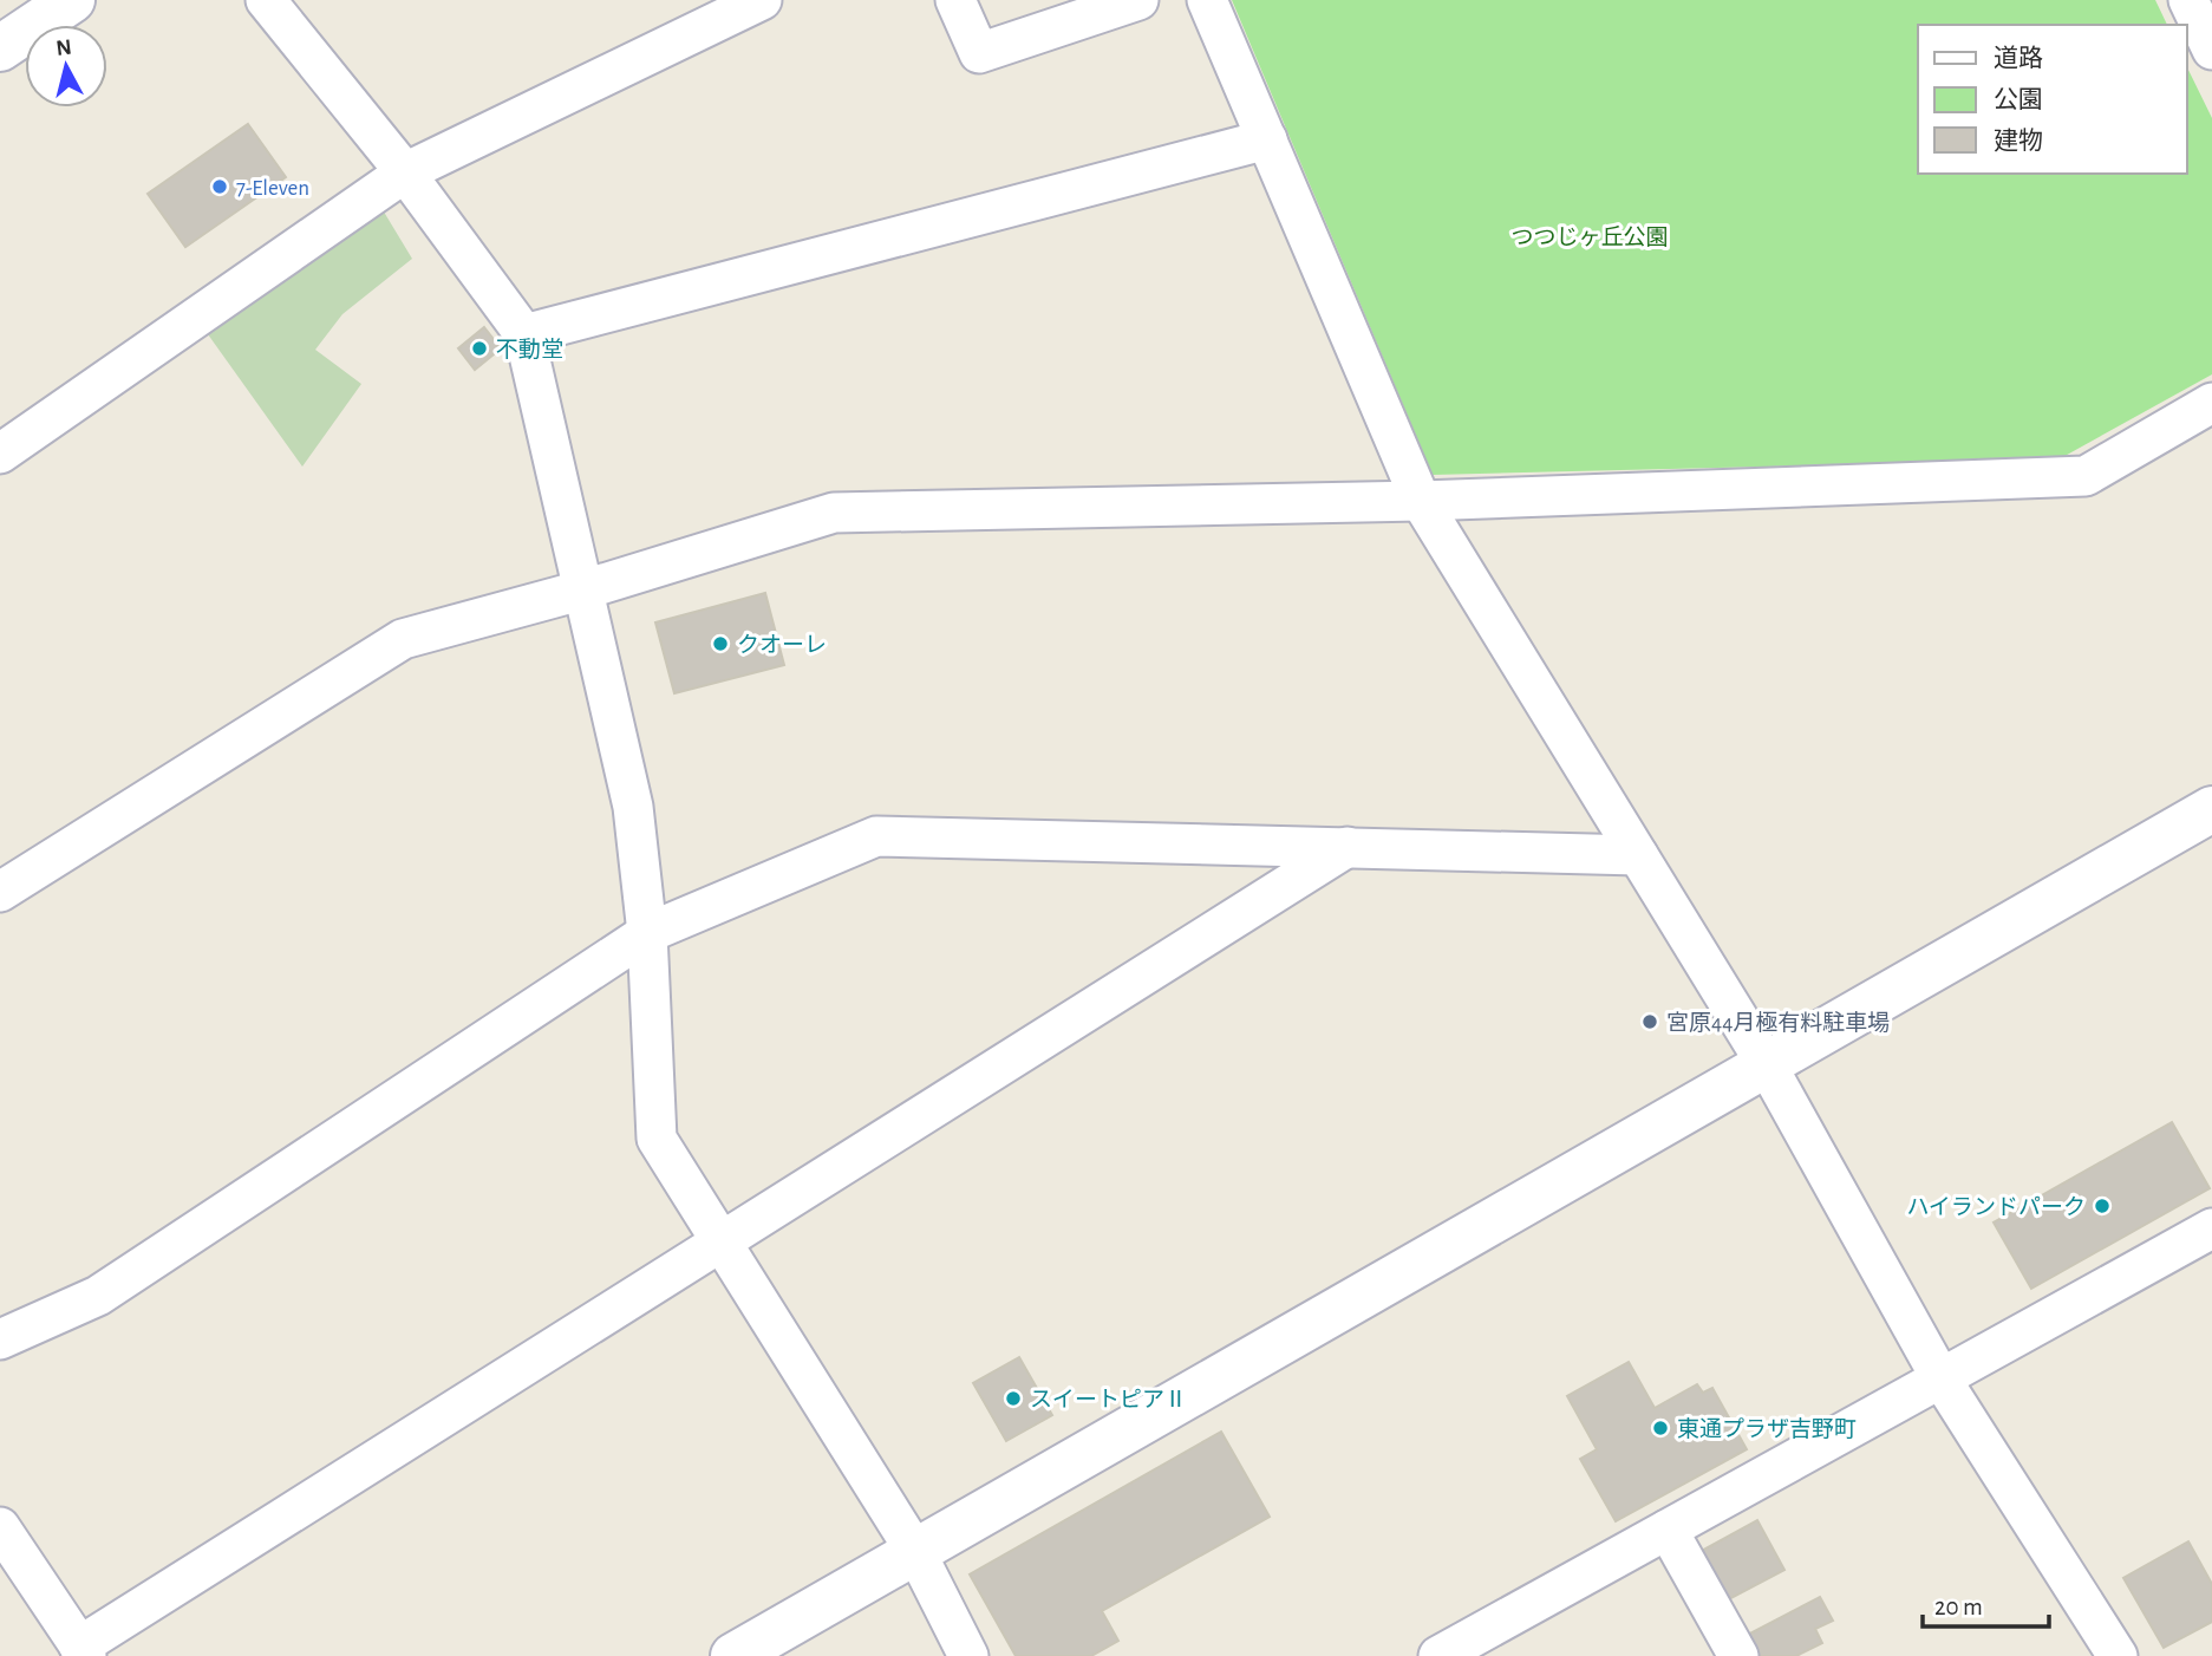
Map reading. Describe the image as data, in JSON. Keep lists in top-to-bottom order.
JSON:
{
  "parks": ["つつじヶ丘公園"],
  "places": [
    "7-Eleven",
    "不動堂",
    "クオーレ",
    "宮原44月極有料駐車場",
    "ハイランドパーク",
    "スイートピアⅡ",
    "東通プラザ吉野町"
  ],
  "legend": ["道路", "公園", "建物"],
  "scale_bar": "20 m",
  "north": "top"
}
